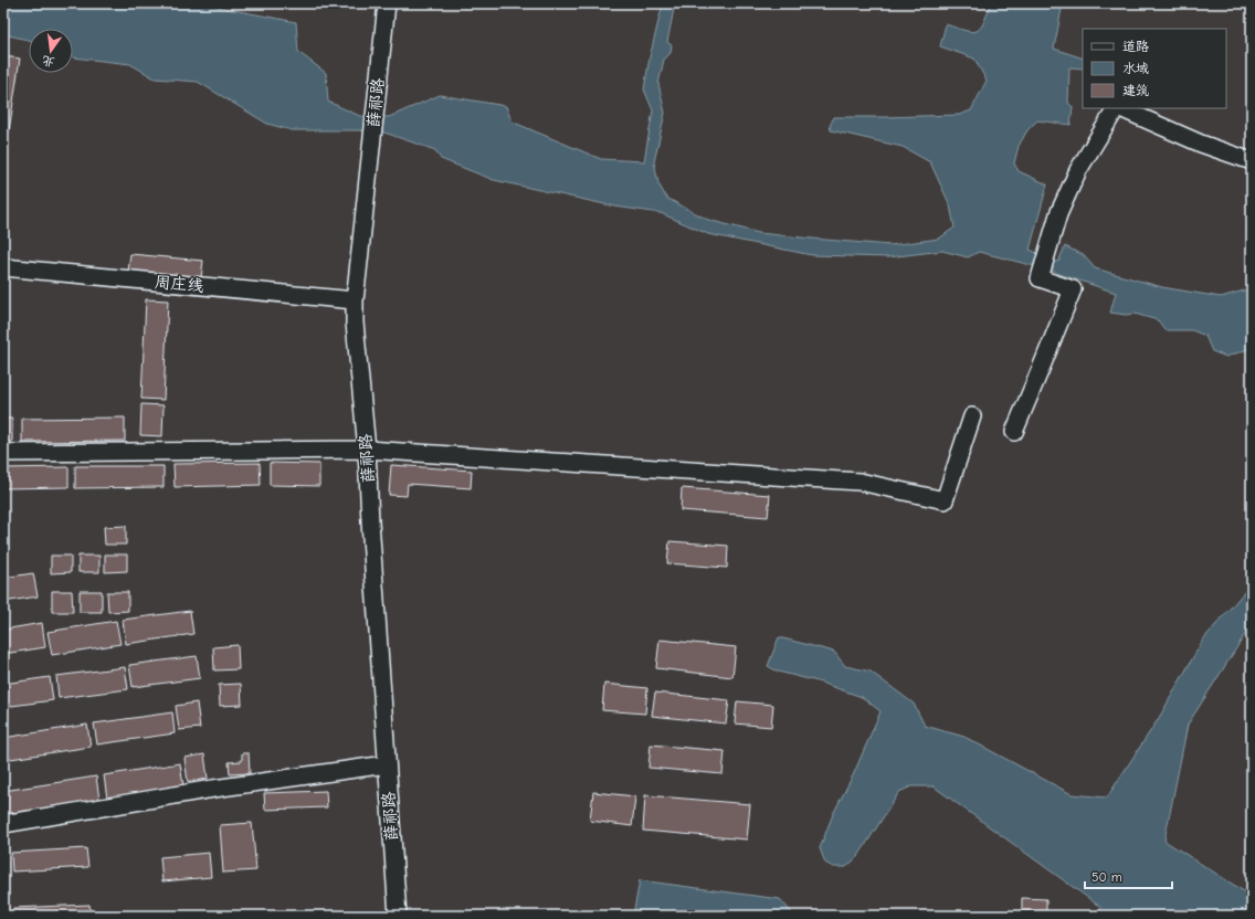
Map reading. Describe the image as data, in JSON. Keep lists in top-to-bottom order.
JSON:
{
  "streets": {
    "street": ["薛祁路", "周庄线"]
  },
  "crossings": [
    ["薛祁路", "周庄线"]
  ],
  "legend": ["道路", "水域", "建筑"],
  "scale_bar": "50 m",
  "north": "bottom"
}
